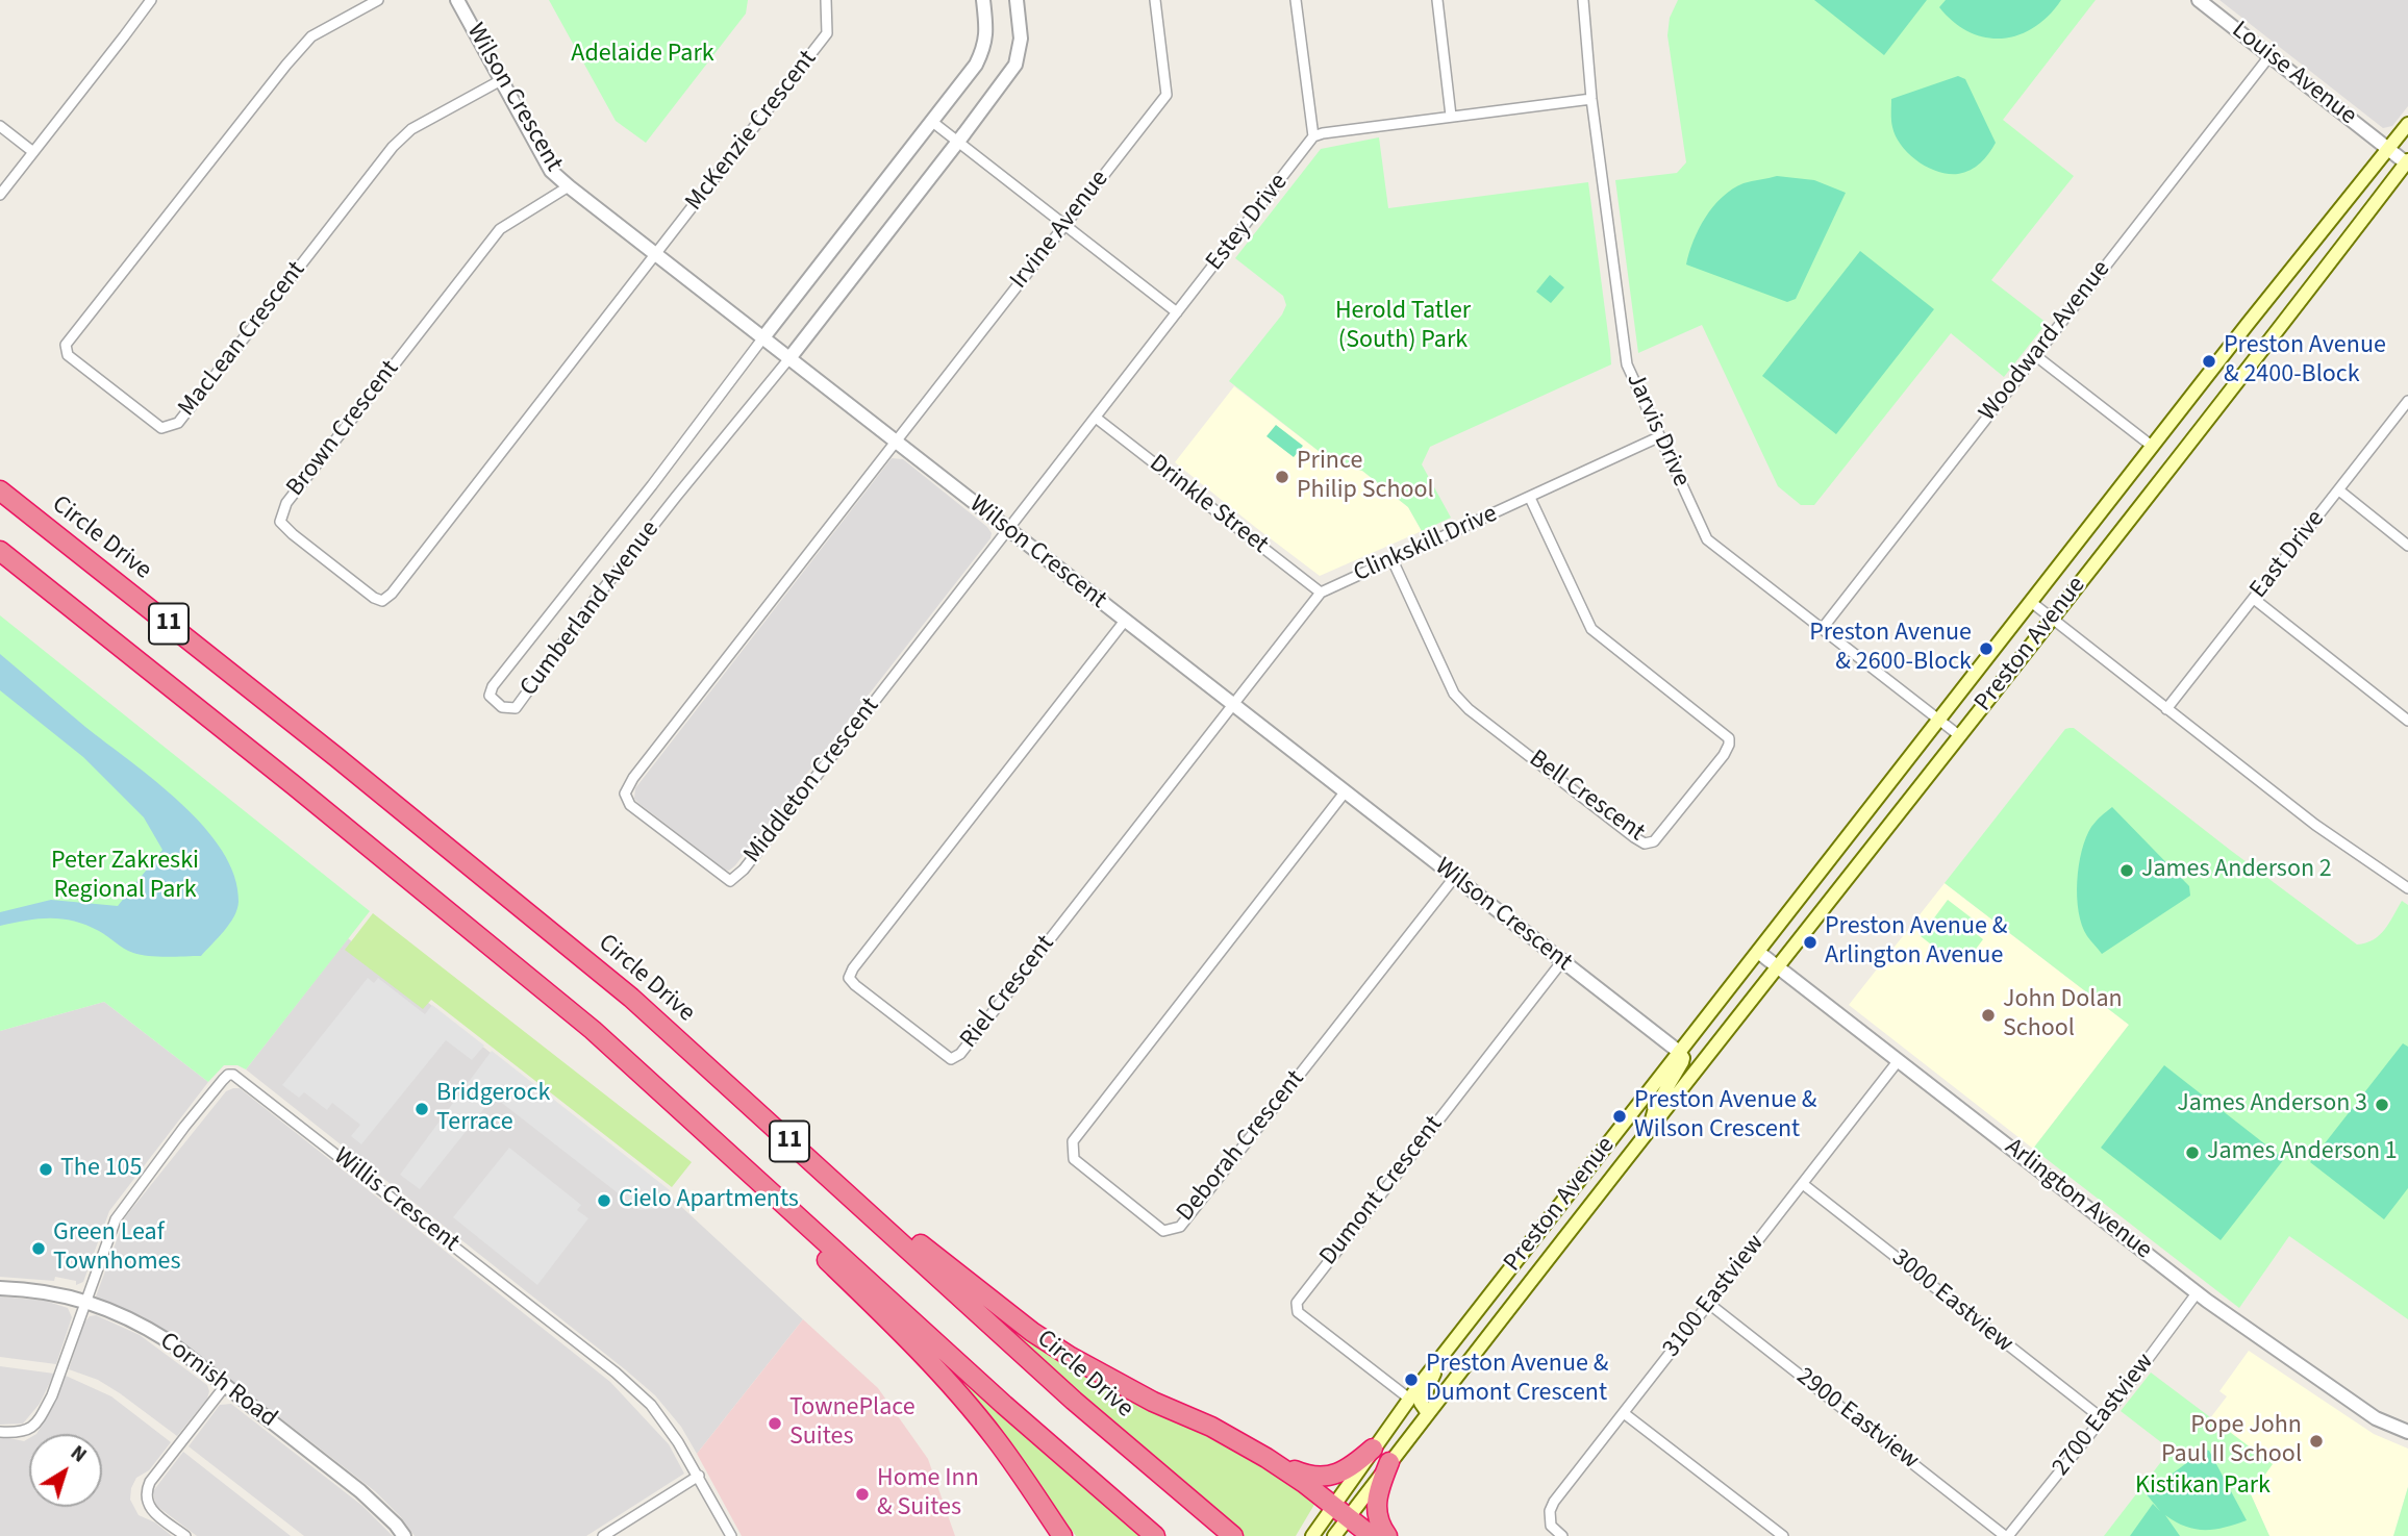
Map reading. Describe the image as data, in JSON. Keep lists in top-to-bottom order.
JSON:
{
  "streets": {
    "highway": ["Circle Drive", "11"],
    "main road": ["Preston Avenue"],
    "street": [
      "Louise Avenue",
      "Wilson Crescent",
      "McKenzie Crescent",
      "Estey Drive",
      "Irvine Avenue",
      "MacLean Crescent",
      "Woodward Avenue",
      "Brown Crescent",
      "Jarvis Drive",
      "Drinkle Street",
      "Clinkskill Drive",
      "East Drive",
      "Cumberland Avenue",
      "Middleton Crescent",
      "Bell Crescent",
      "Riel Crescent",
      "Deborah Crescent",
      "Dumont Crescent",
      "Arlington Avenue",
      "Willis Crescent",
      "3100 Eastview",
      "3000 Eastview",
      "Cornish Road",
      "2700 Eastview",
      "2900 Eastview"
    ]
  },
  "crossings": [
    ["Louise Avenue", "Woodward Avenue"],
    ["Louise Avenue", "Preston Avenue"],
    ["Wilson Crescent", "McKenzie Crescent"],
    ["Wilson Crescent", "Estey Drive"],
    ["Wilson Crescent", "Irvine Avenue"],
    ["Wilson Crescent", "MacLean Crescent"],
    ["Wilson Crescent", "Brown Crescent"],
    ["Wilson Crescent", "Clinkskill Drive"],
    ["Wilson Crescent", "Cumberland Avenue"],
    ["Wilson Crescent", "Preston Avenue"],
    ["Wilson Crescent", "Middleton Crescent"],
    ["Wilson Crescent", "Riel Crescent"],
    ["Wilson Crescent", "Deborah Crescent"],
    ["Wilson Crescent", "Dumont Crescent"],
    ["McKenzie Crescent", "Brown Crescent"],
    ["Estey Drive", "Drinkle Street"],
    ["Estey Drive", "Middleton Crescent"],
    ["Irvine Avenue", "Middleton Crescent"],
    ["Woodward Avenue", "Jarvis Drive"],
    ["Jarvis Drive", "Clinkskill Drive"],
    ["Jarvis Drive", "Preston Avenue"],
    ["Drinkle Street", "Clinkskill Drive"],
    ["Clinkskill Drive", "Bell Crescent"],
    ["Clinkskill Drive", "Riel Crescent"],
    ["Preston Avenue", "Dumont Crescent"],
    ["Preston Avenue", "Arlington Avenue"],
    ["Arlington Avenue", "3100 Eastview"],
    ["Arlington Avenue", "2700 Eastview"],
    ["Willis Crescent", "Cornish Road"],
    ["3100 Eastview", "3000 Eastview"],
    ["3100 Eastview", "2900 Eastview"],
    ["3000 Eastview", "2700 Eastview"],
    ["2700 Eastview", "2900 Eastview"]
  ],
  "parks": [
    "Adelaide Park",
    "Herold Tatler (South) Park",
    "Peter Zakreski Regional Park",
    "Kistikan Park"
  ],
  "places": [
    "Preston Avenue & 2400-Block",
    "Prince Philip School",
    "Preston Avenue & 2600-Block",
    "James Anderson 2",
    "Preston Avenue & Arlington Avenue",
    "John Dolan School",
    "James Anderson 3",
    "Bridgerock Terrace",
    "Preston Avenue & Wilson Crescent",
    "James Anderson 1",
    "The 105",
    "Cielo Apartments",
    "Green Leaf Townhomes",
    "Preston Avenue & Dumont Crescent",
    "TownePlace Suites",
    "Pope John Paul II School",
    "Home Inn & Suites"
  ],
  "north": "top right"
}
